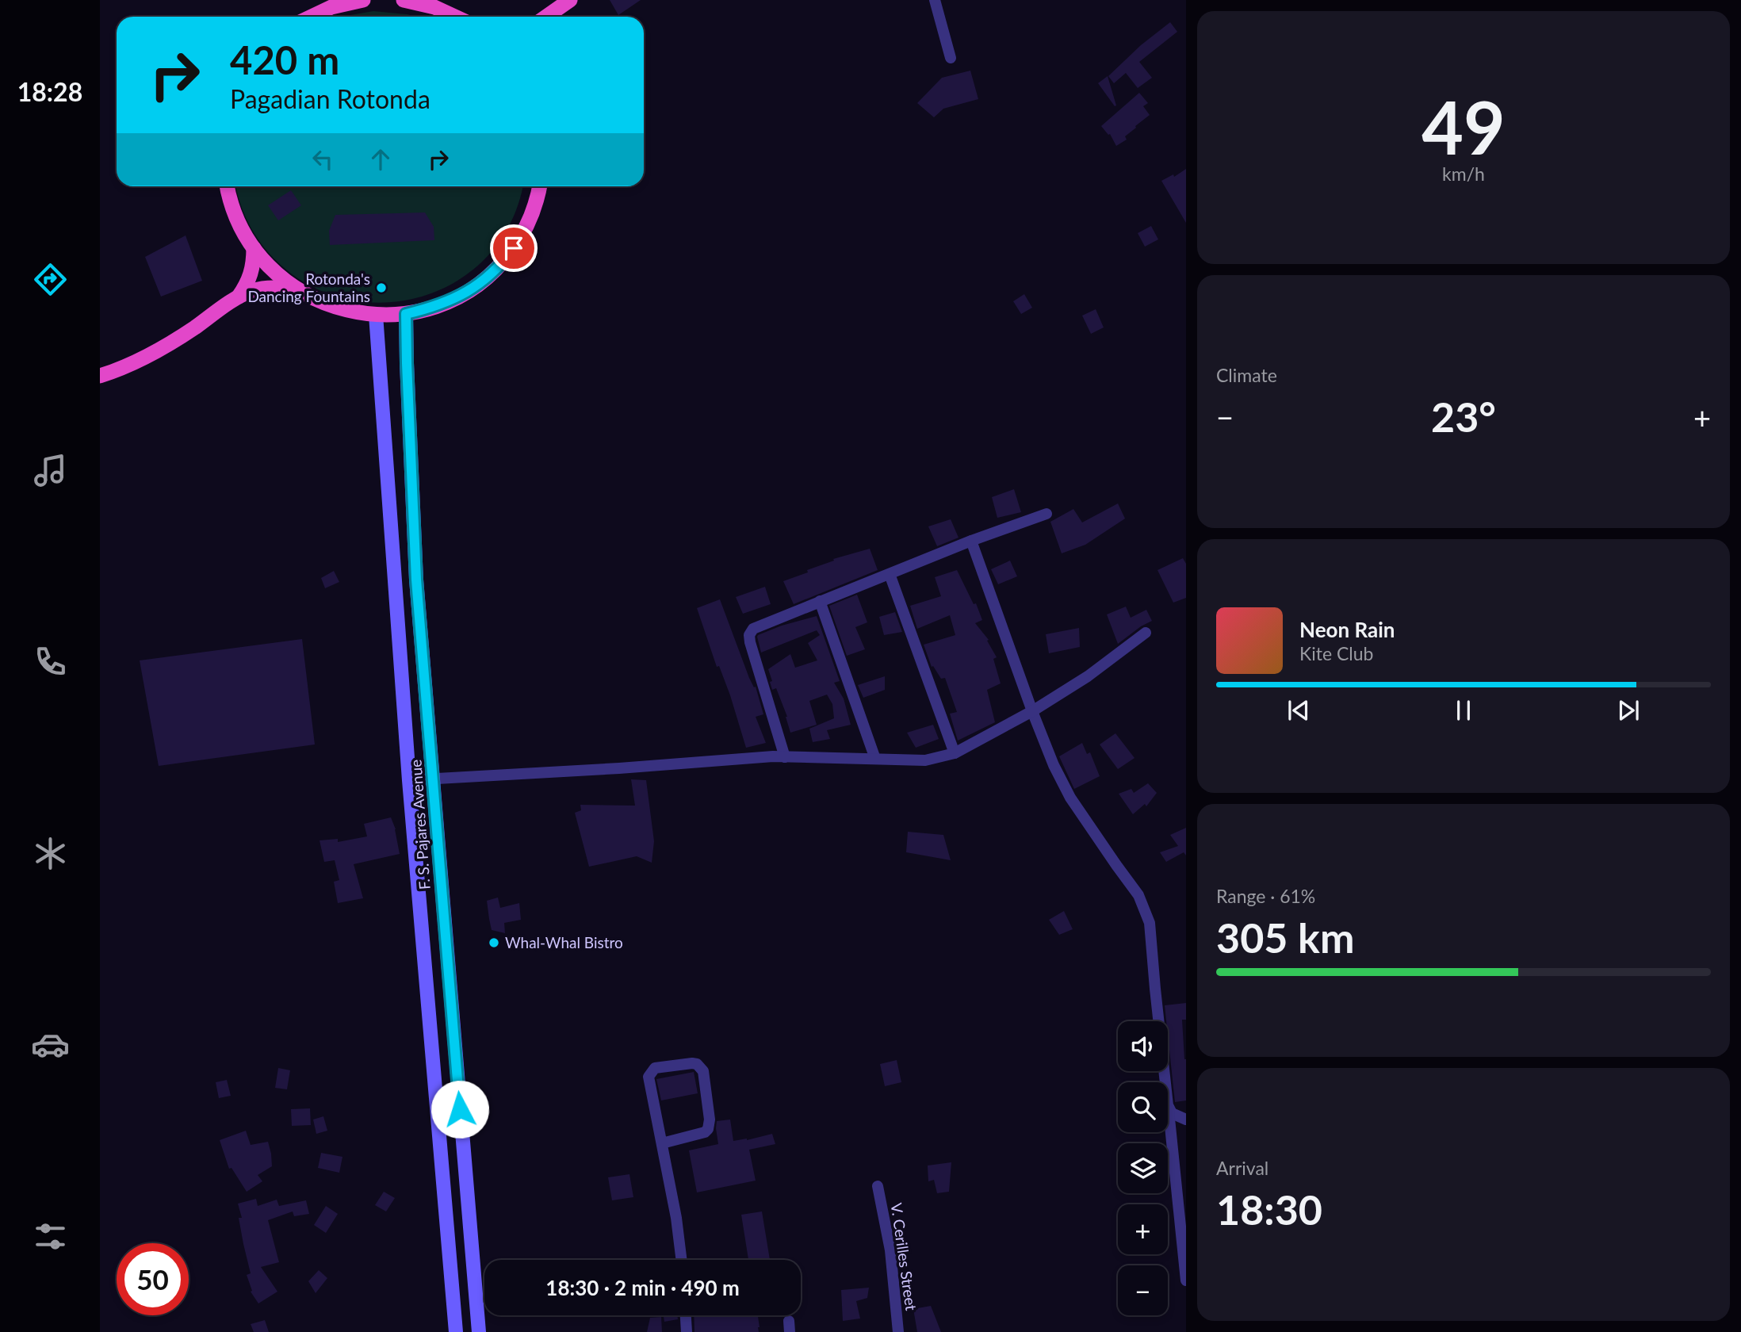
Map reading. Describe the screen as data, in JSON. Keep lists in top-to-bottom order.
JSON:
{
  "streets": {
    "main road": ["F. S. Pajares Avenue"],
    "street": ["V. Cerilles Street"]
  },
  "places": ["Rotonda's Dancing Fountains", "Whal-Whal Bistro"],
  "page": {
    "tabs": "18:28",
    "tile": [
      ["49", "km/h"],
      "Climate",
      ["Range · 61%", "305 km"],
      ["Arrival", "18:30"]
    ],
    "turn": ["420 m", "Pagadian Rotonda"],
    "heat": ["−", "23°", "+"],
    "song": ["Neon Rain", "Kite Club"],
    "map_buttons": ["+", "−"],
    "limit": "50",
    "trip": "18:30 · 2 min · 490 m"
  }
}
